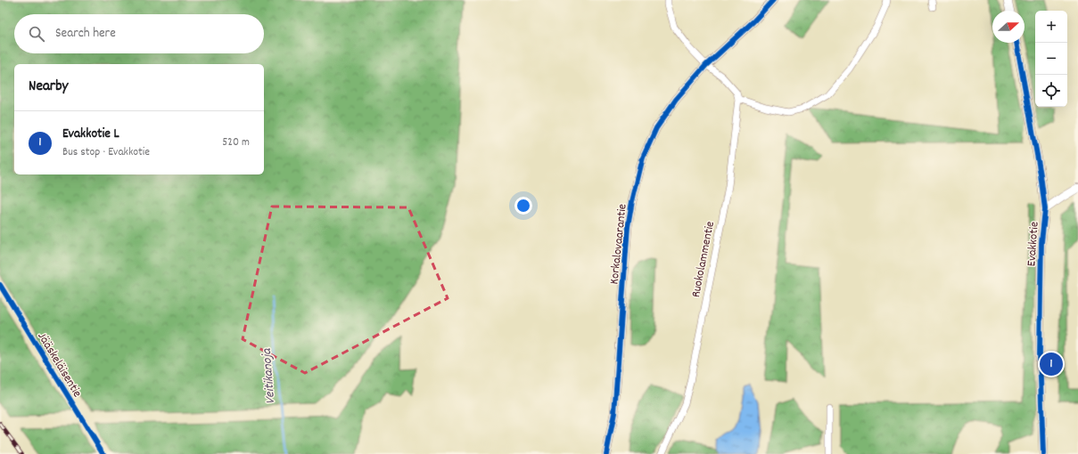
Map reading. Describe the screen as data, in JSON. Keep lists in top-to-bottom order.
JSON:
{
  "streets": {
    "street": ["Korkalovaarantie", "Evakkotie", "Ruokolammentie"],
    "cycle path": ["Jääskeläisentie"]
  },
  "water": ["Veitikanoja"],
  "north": "right",
  "page": {
    "map_buttons": ["+", "−"],
    "search": "Search here",
    "heading": "Nearby",
    "list": [
      {
        "mark": "1",
        "name": "Evakkotie L",
        "note": "Bus stop · Evakkotie",
        "value": "520 m"
      }
    ],
    "pins": "1"
  }
}
